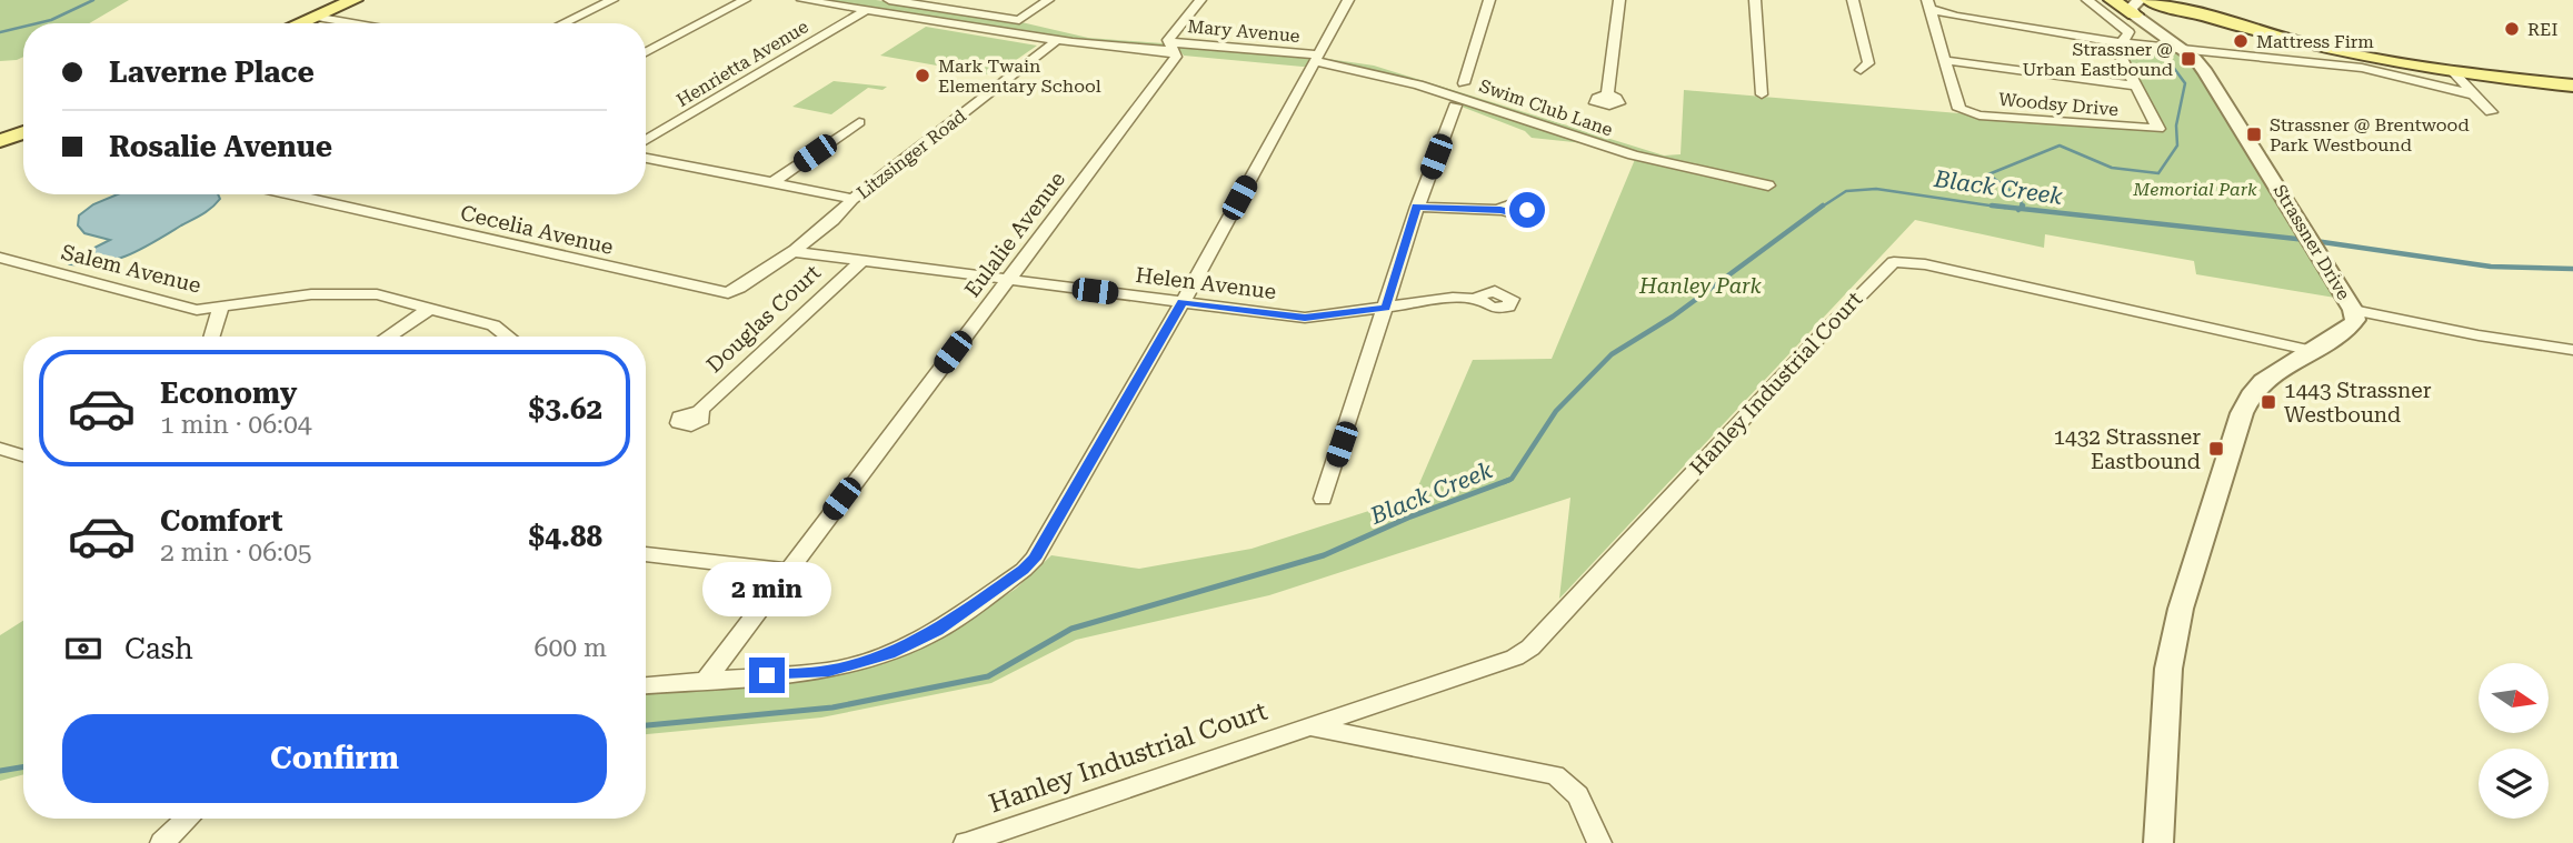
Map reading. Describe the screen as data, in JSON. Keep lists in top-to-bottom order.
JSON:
{
  "streets": {
    "street": [
      "Mary Avenue",
      "Henrietta Avenue",
      "Woodsy Drive",
      "Swim Club Lane",
      "Litzsinger Road",
      "Cecelia Avenue",
      "Eulalie Avenue",
      "Strassner Drive",
      "Salem Avenue",
      "Helen Avenue",
      "Douglas Court",
      "Hanley Industrial Court"
    ]
  },
  "crossings": [
    ["Mary Avenue", "Henrietta Avenue"],
    ["Mary Avenue", "Swim Club Lane"],
    ["Mary Avenue", "Litzsinger Road"],
    ["Mary Avenue", "Eulalie Avenue"],
    ["Litzsinger Road", "Cecelia Avenue"],
    ["Litzsinger Road", "Helen Avenue"],
    ["Eulalie Avenue", "Helen Avenue"],
    ["Helen Avenue", "Douglas Court"]
  ],
  "water": ["Black Creek"],
  "parks": ["Memorial Park", "Hanley Park"],
  "places": {
    "other": ["REI", "Mattress Firm", "Mark Twain Elementary School"],
    "transit": [
      "Strassner @ Urban Eastbound",
      "Strassner @ Brentwood Park Westbound",
      "1443 Strassner Westbound",
      "1432 Strassner Eastbound"
    ]
  },
  "north": "right",
  "page": {
    "banner": ["Laverne Place", "Rosalie Avenue"],
    "list": [
      {
        "name": "Economy",
        "note": "1 min · 06:04",
        "value": "$3.62"
      },
      {
        "name": "Comfort",
        "note": "2 min · 06:05",
        "value": "$4.88"
      }
    ],
    "bubble": "2 min",
    "pay": ["Cash", "600 m"],
    "buttons": "Confirm"
  }
}
